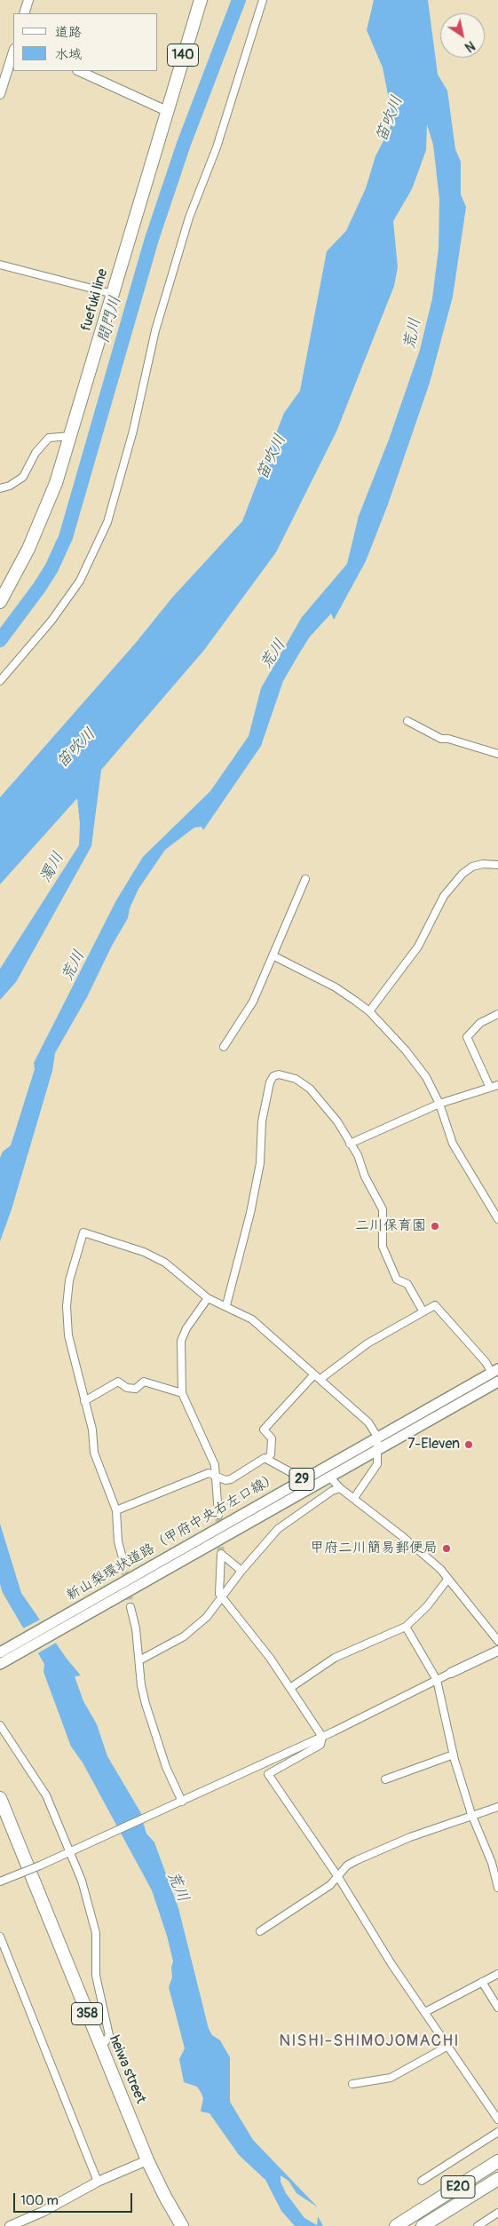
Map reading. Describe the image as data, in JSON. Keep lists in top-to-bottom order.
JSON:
{
  "streets": {
    "highway": [
      "140",
      "fuefuki line",
      "358",
      "heiwa street",
      "E20"
    ],
    "main road": ["29", "新山梨環状道路（甲府中央右左口線）"]
  },
  "districts": ["NISHI-SHIMOJOMACHI"],
  "water": [
    "笛吹川",
    "間門川",
    "荒川",
    "濁川"
  ],
  "places": ["二川保育園", "7-Eleven", "甲府二川簡易郵便局"],
  "legend": ["道路", "水域"],
  "scale_bar": "100 m",
  "north": "bottom right"
}
